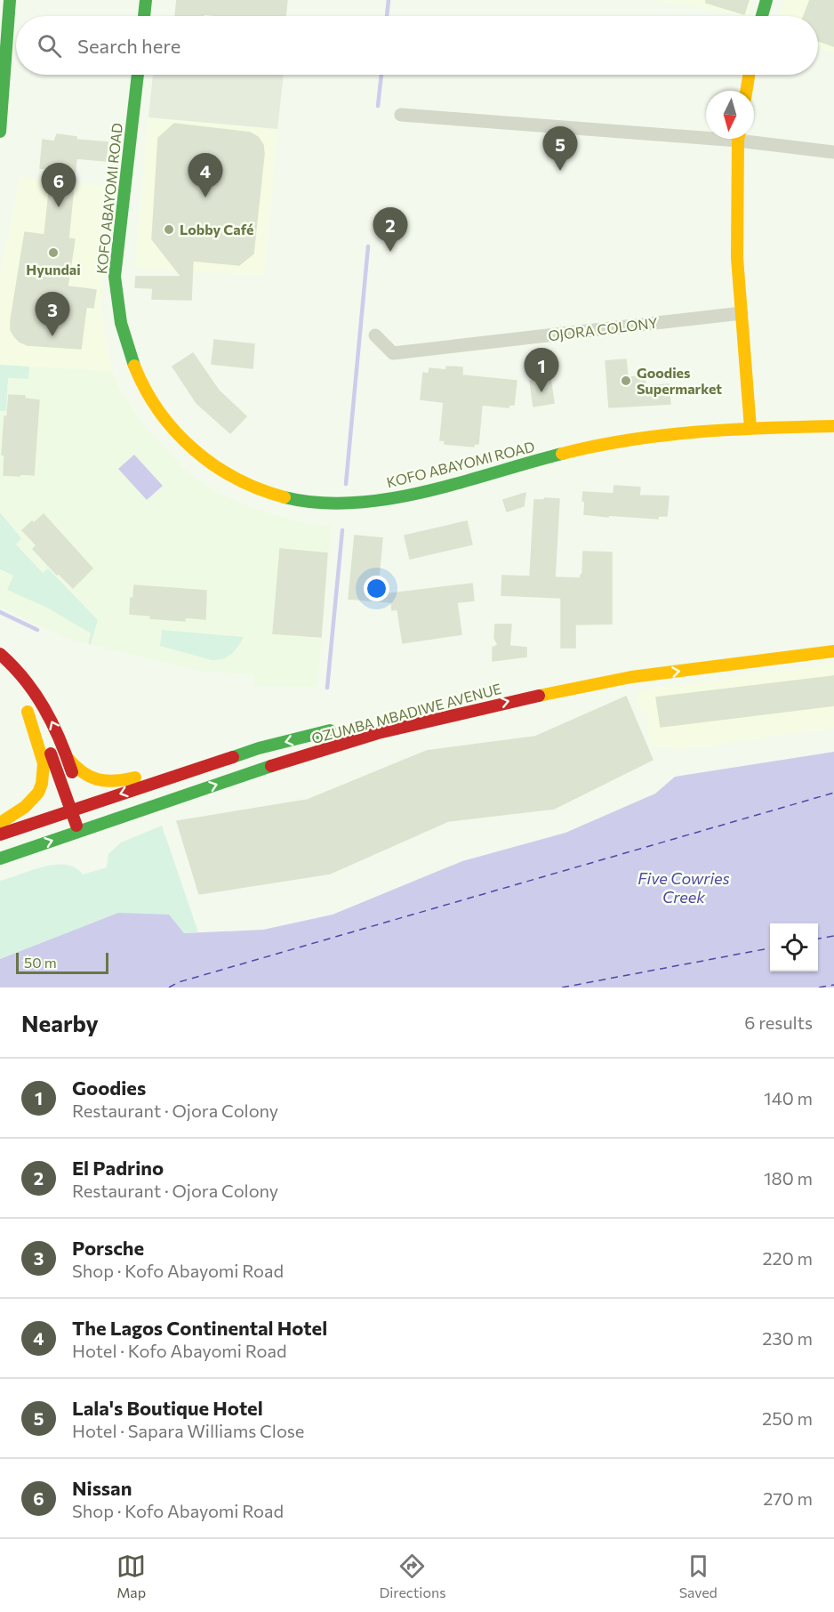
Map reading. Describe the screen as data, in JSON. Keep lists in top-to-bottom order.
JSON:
{
  "streets": {
    "main road": ["KOFO ABAYOMI ROAD", "OZUMBA MBADIWE AVENUE"],
    "street": ["OJORA COLONY"]
  },
  "water": ["Five Cowries Creek"],
  "places": ["Lobby Café", "Hyundai", "Goodies Supermarket"],
  "scale_bar": "50 m",
  "north": "bottom",
  "page": {
    "search": "Search here",
    "pins": [
      "5",
      "4",
      "6",
      "2",
      "3",
      "1"
    ],
    "scale": "50 m",
    "heading": ["Nearby", "6 results"],
    "list": [
      {
        "mark": "1",
        "name": "Goodies",
        "note": "Restaurant · Ojora Colony",
        "value": "140 m"
      },
      {
        "mark": "2",
        "name": "El Padrino",
        "note": "Restaurant · Ojora Colony",
        "value": "180 m"
      },
      {
        "mark": "3",
        "name": "Porsche",
        "note": "Shop · Kofo Abayomi Road",
        "value": "220 m"
      },
      {
        "mark": "4",
        "name": "The Lagos Continental Hotel",
        "note": "Hotel · Kofo Abayomi Road",
        "value": "230 m"
      },
      {
        "mark": "5",
        "name": "Lala's Boutique Hotel",
        "note": "Hotel · Sapara Williams Close",
        "value": "250 m"
      },
      {
        "mark": "6",
        "name": "Nissan",
        "note": "Shop · Kofo Abayomi Road",
        "value": "270 m"
      }
    ],
    "nav": ["Map", "Directions", "Saved"]
  }
}
